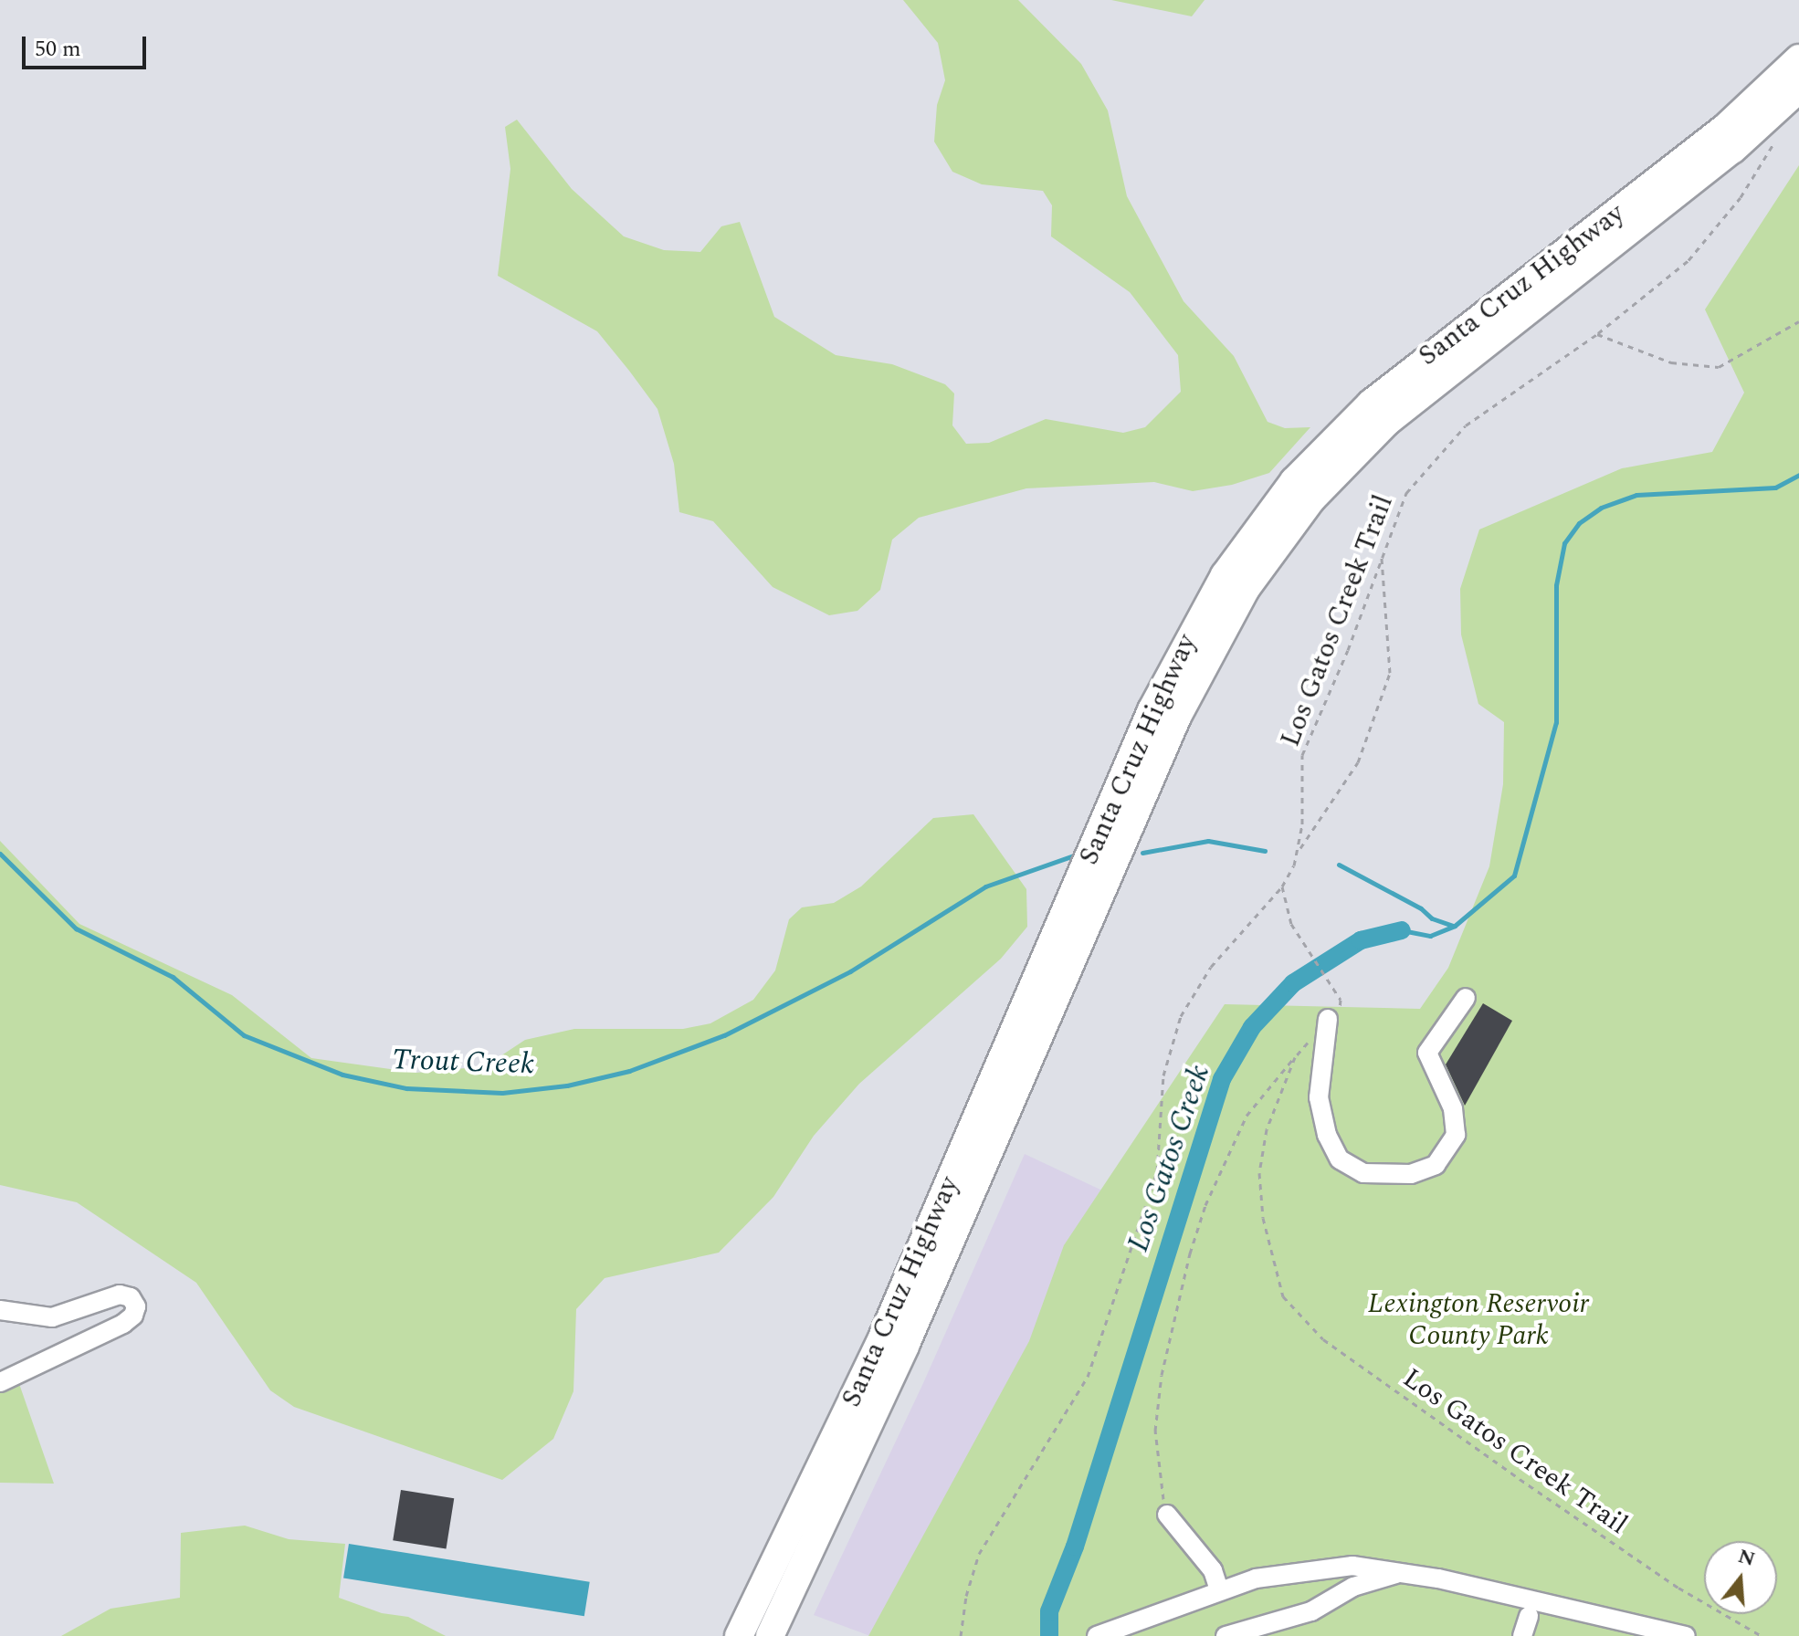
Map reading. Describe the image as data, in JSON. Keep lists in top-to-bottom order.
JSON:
{
  "streets": {
    "highway": ["Santa Cruz Highway"],
    "path": ["Los Gatos Creek Trail"]
  },
  "water": ["Trout Creek", "Los Gatos Creek"],
  "parks": ["Lexington Reservoir County Park"],
  "scale_bar": "50 m",
  "north": "top"
}
